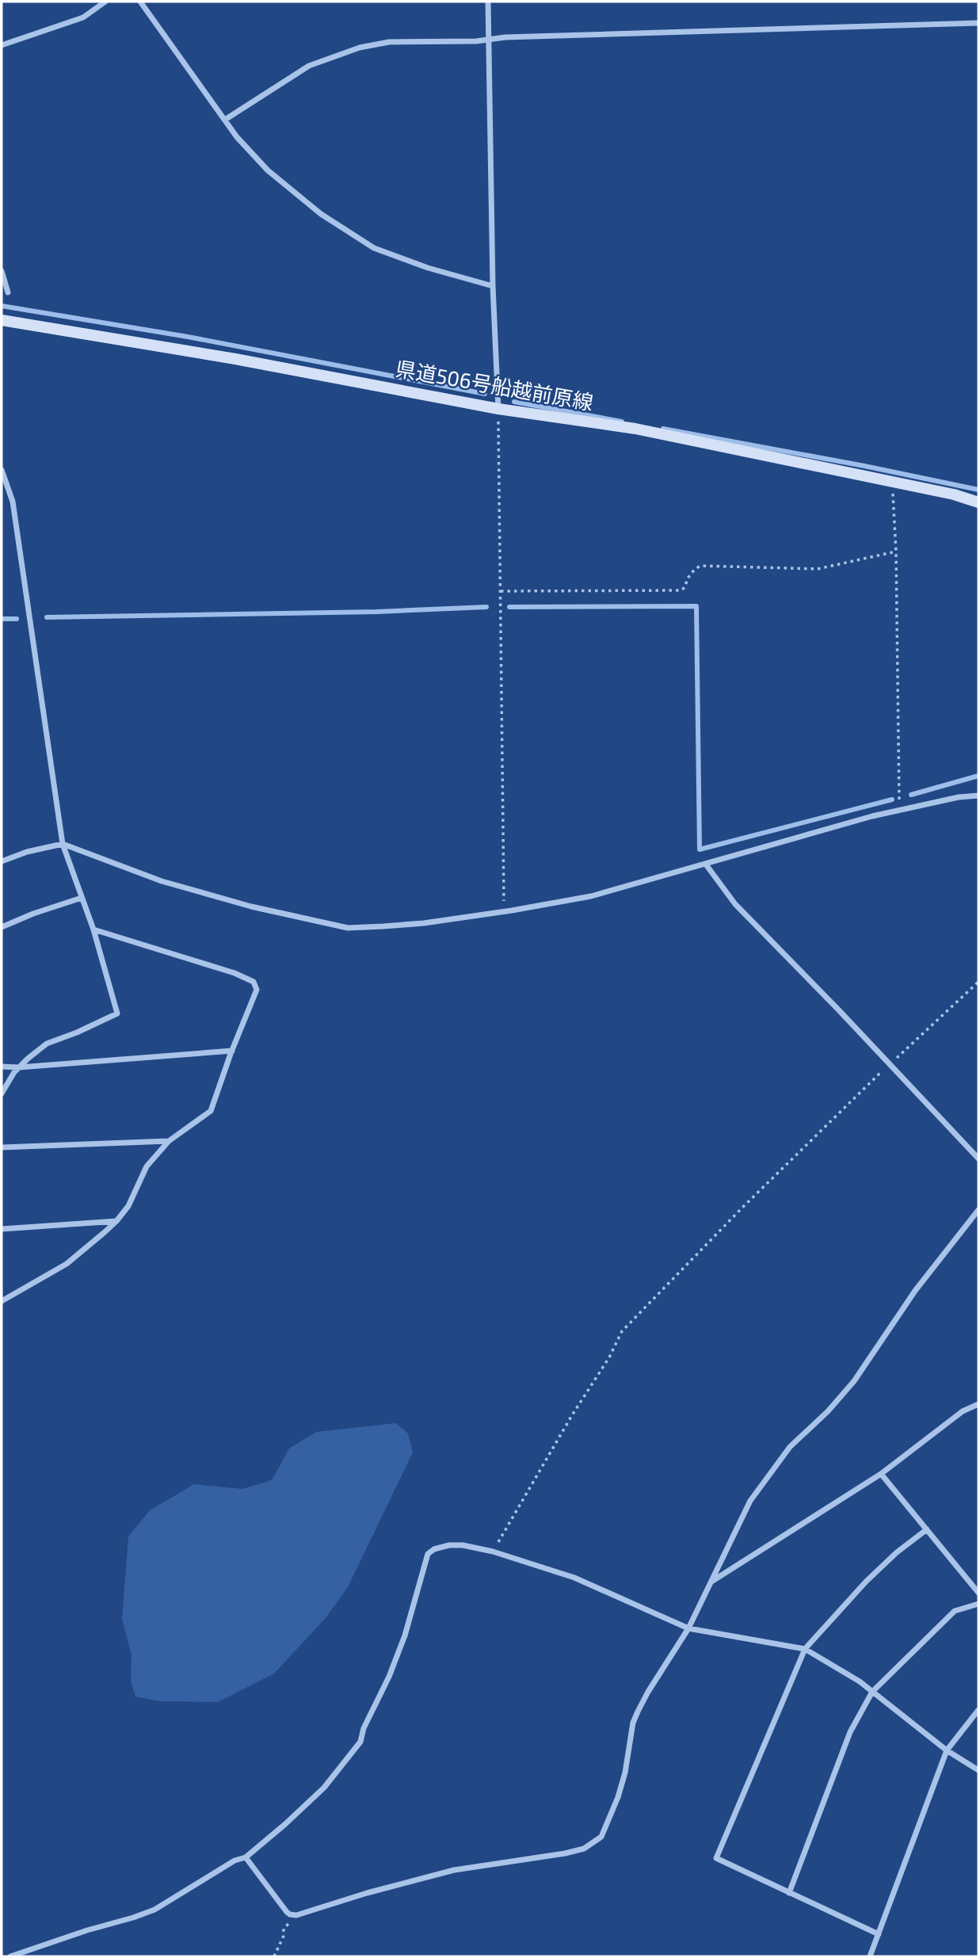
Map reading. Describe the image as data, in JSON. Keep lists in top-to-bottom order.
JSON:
{
  "streets": {
    "main road": ["県道506号船越前原線"]
  }
}
